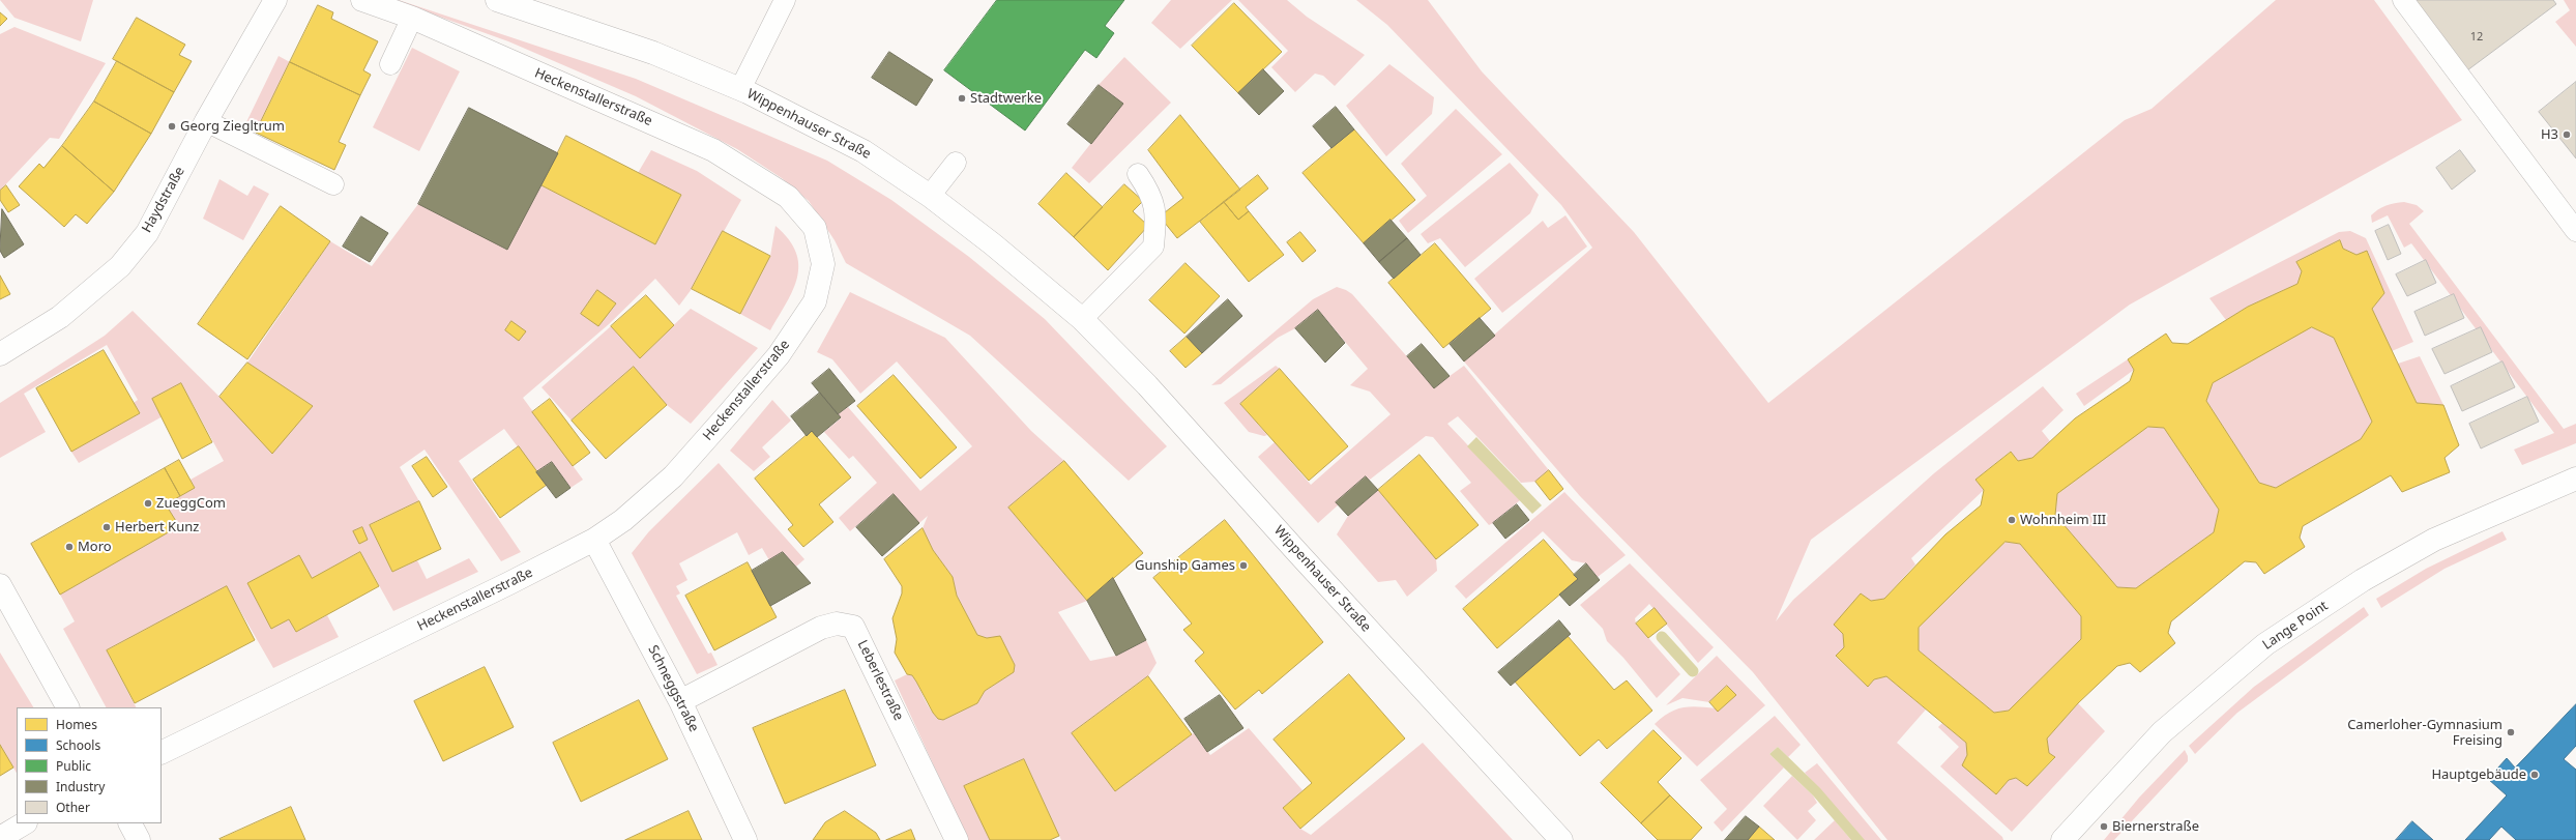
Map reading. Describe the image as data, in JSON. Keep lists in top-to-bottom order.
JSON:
{
  "streets": {
    "street": [
      "Heckenstallerstraße",
      "Wippenhauser Straße",
      "Haydstraße",
      "Lange Point",
      "Leberlestraße",
      "Schneggstraße"
    ]
  },
  "crossings": [
    ["Heckenstallerstraße", "Schneggstraße"],
    ["Leberlestraße", "Schneggstraße"]
  ],
  "places": [
    "Stadtwerke",
    "Georg Ziegltrum",
    "H3",
    "ZueggCom",
    "Wohnheim III",
    "Herbert Kunz",
    "Moro",
    "Gunship Games",
    "Camerloher-Gymnasium Freising",
    "Hauptgebäude",
    "Biernerstraße"
  ],
  "house_numbers": ["12"],
  "legend": [
    "Homes",
    "Schools",
    "Public",
    "Industry",
    "Other"
  ]
}
